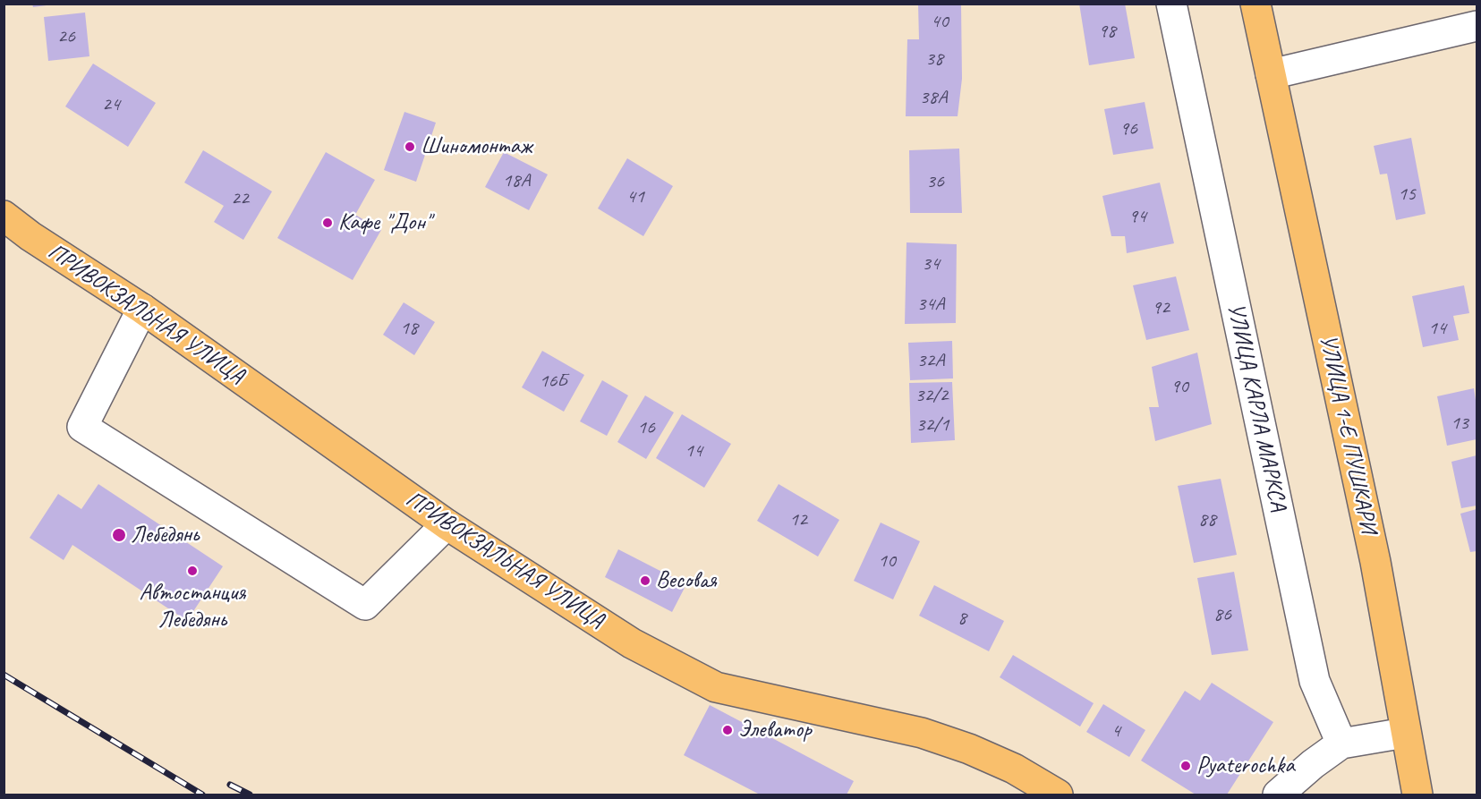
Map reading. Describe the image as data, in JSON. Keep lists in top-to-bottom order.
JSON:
{
  "streets": {
    "main road": ["ПРИВОКЗАЛЬНАЯ УЛИЦА", "УЛИЦА 1-Е ПУШКАРИ"],
    "street": ["УЛИЦА КАРЛА МАРКСА"]
  },
  "places": [
    "Шиномонтаж",
    "Кафе \"Дон\"",
    "Лебедянь",
    "Автостанция Лебедянь",
    "Весовая",
    "Элеватор",
    "Pyaterochka"
  ],
  "house_numbers": [
    "40",
    "98",
    "26",
    "38",
    "38А",
    "24",
    "96",
    "18А",
    "36",
    "15",
    "41",
    "22",
    "94",
    "34",
    "34А",
    "92",
    "18",
    "14",
    "32А",
    "16Б",
    "90",
    "32/2",
    "13",
    "32/1",
    "16",
    "14",
    "12",
    "88",
    "10",
    "86",
    "8",
    "4"
  ]
}
